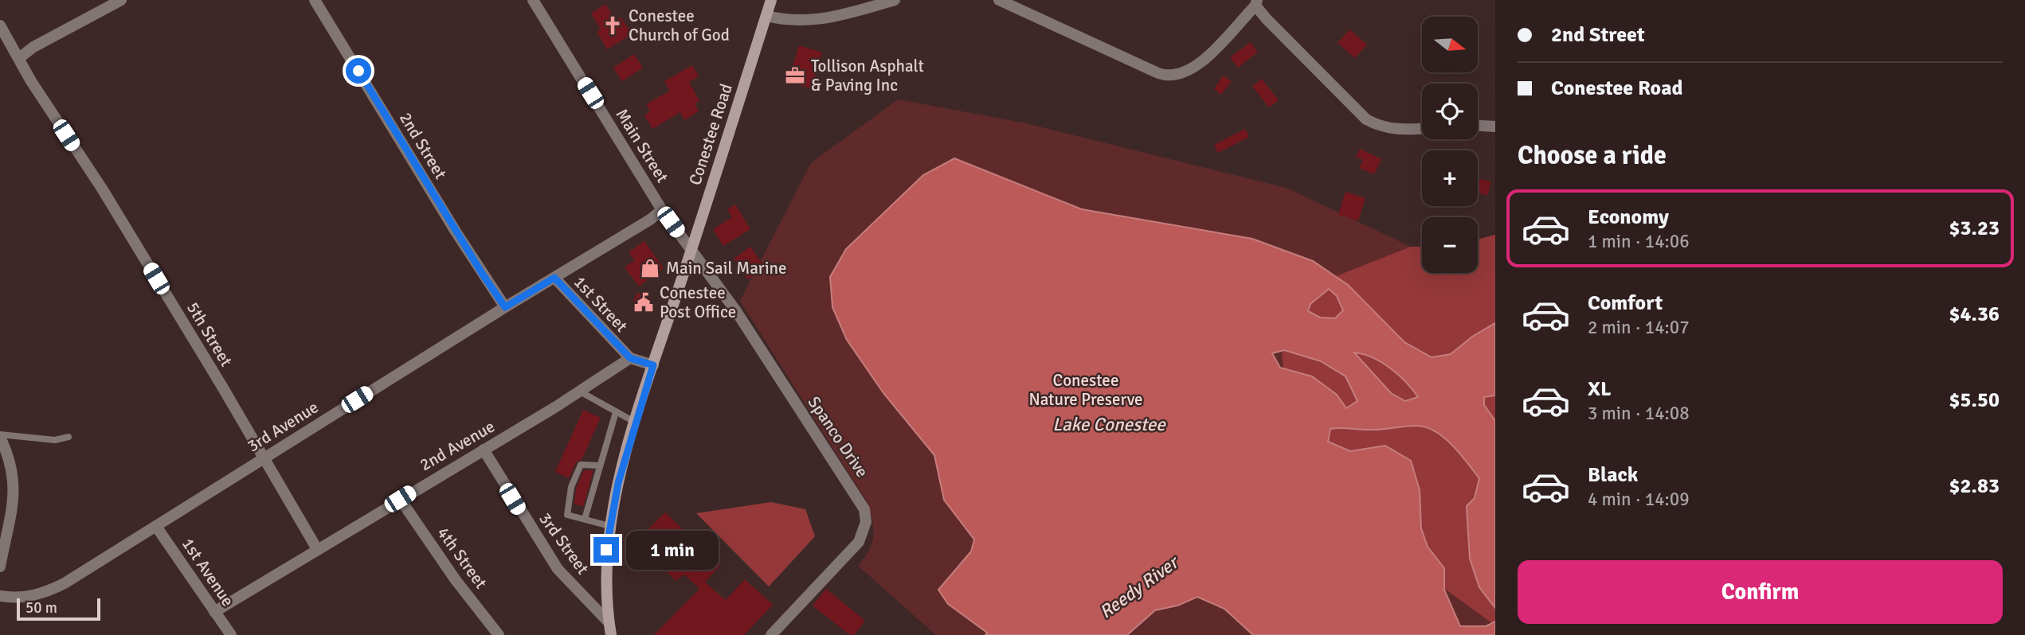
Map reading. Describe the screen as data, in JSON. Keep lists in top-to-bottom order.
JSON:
{
  "streets": {
    "main road": ["Conestee Road"],
    "street": [
      "2nd Street",
      "Main Street",
      "1st Street",
      "5th Street",
      "3rd Avenue",
      "Spanco Drive",
      "2nd Avenue",
      "3rd Street",
      "4th Street",
      "1st Avenue"
    ]
  },
  "crossings": [
    ["Conestee Road", "Main Street"],
    ["Conestee Road", "1st Street"],
    ["Conestee Road", "Spanco Drive"],
    ["Conestee Road", "3rd Street"],
    ["2nd Street", "3rd Avenue"],
    ["Main Street", "3rd Avenue"],
    ["Main Street", "Spanco Drive"],
    ["1st Street", "3rd Avenue"],
    ["1st Street", "2nd Avenue"],
    ["5th Street", "3rd Avenue"],
    ["5th Street", "2nd Avenue"],
    ["3rd Avenue", "1st Avenue"],
    ["2nd Avenue", "3rd Street"],
    ["2nd Avenue", "4th Street"],
    ["2nd Avenue", "1st Avenue"]
  ],
  "water": ["Lake Conestee", "Reedy River"],
  "parks": ["Conestee Nature Preserve"],
  "places": {
    "church": ["Conestee Church of God"],
    "office": ["Tollison Asphalt & Paving Inc"],
    "shop": ["Main Sail Marine"],
    "public building": ["Conestee Post Office"]
  },
  "scale_bar": "50 m",
  "north": "right",
  "page": {
    "banner": ["2nd Street", "Conestee Road"],
    "map_buttons": ["+", "−"],
    "heading": "Choose a ride",
    "list": [
      {
        "name": "Economy",
        "note": "1 min · 14:06",
        "value": "$3.23"
      },
      {
        "name": "Comfort",
        "note": "2 min · 14:07",
        "value": "$4.36"
      },
      {
        "name": "XL",
        "note": "3 min · 14:08",
        "value": "$5.50"
      },
      {
        "name": "Black",
        "note": "4 min · 14:09",
        "value": "$2.83"
      }
    ],
    "bubble": "1 min",
    "buttons": "Confirm",
    "scale": "50 m"
  }
}
